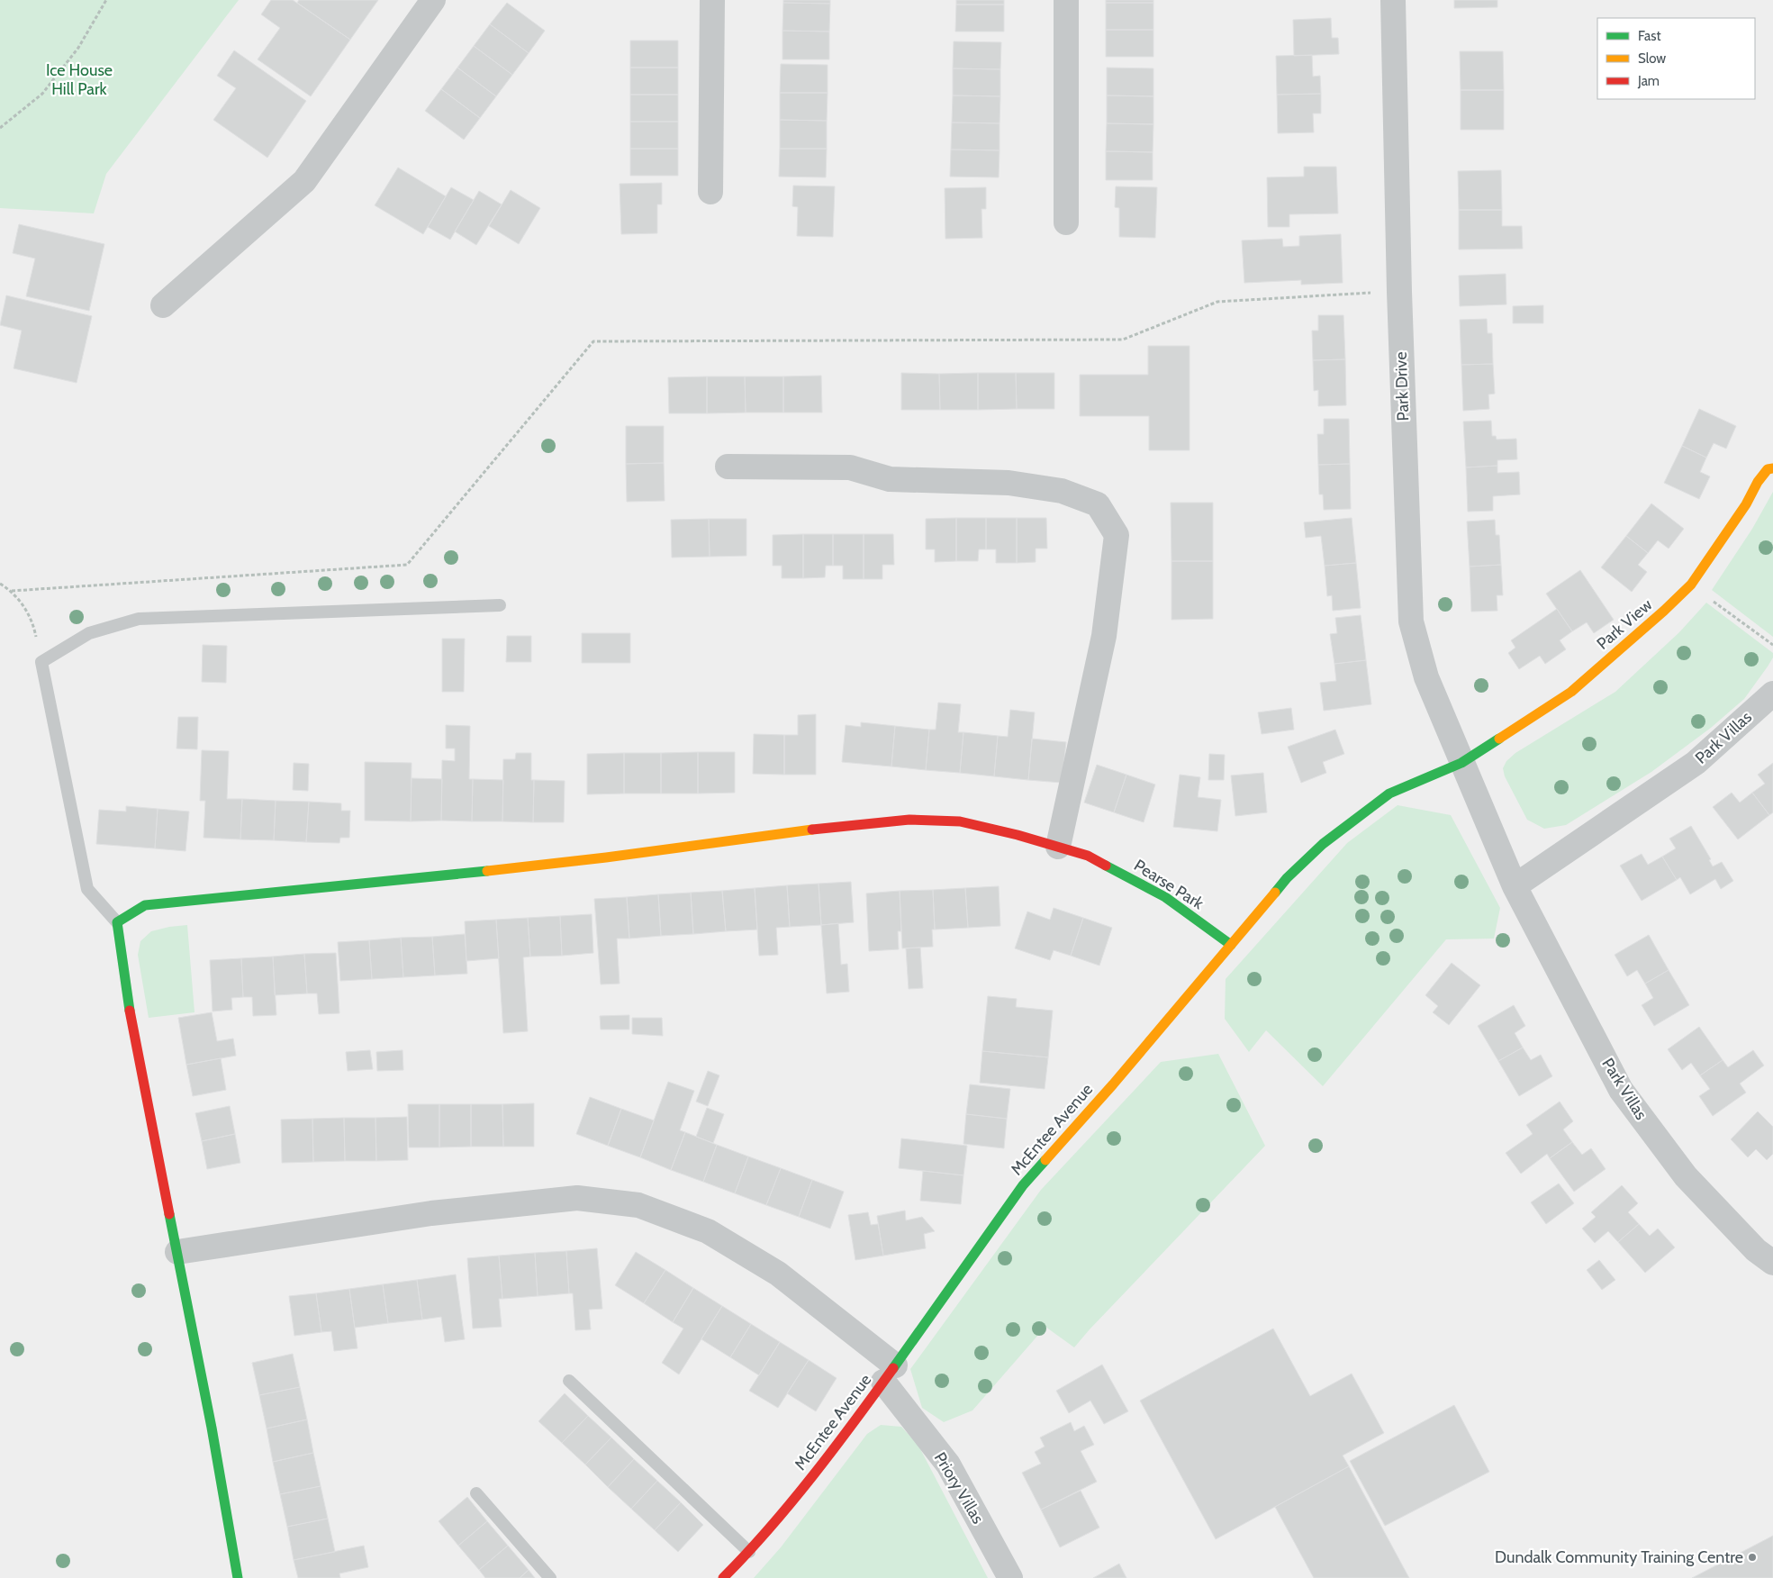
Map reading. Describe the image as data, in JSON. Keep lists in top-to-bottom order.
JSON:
{
  "streets": {
    "street": [
      "Park Drive",
      "Park View",
      "Park Villas",
      "Pearse Park",
      "McEntee Avenue",
      "Priory Villas"
    ]
  },
  "crossings": [
    ["Park Drive", "Park View"],
    ["Park Drive", "Park Villas"],
    ["Park Drive", "McEntee Avenue"],
    ["Park View", "Park Villas"],
    ["Park View", "McEntee Avenue"],
    ["Park Villas", "McEntee Avenue"],
    ["Pearse Park", "McEntee Avenue"],
    ["McEntee Avenue", "Priory Villas"]
  ],
  "parks": ["Ice House Hill Park"],
  "places": ["Dundalk Community Training Centre"],
  "legend": ["Fast", "Slow", "Jam"]
}
